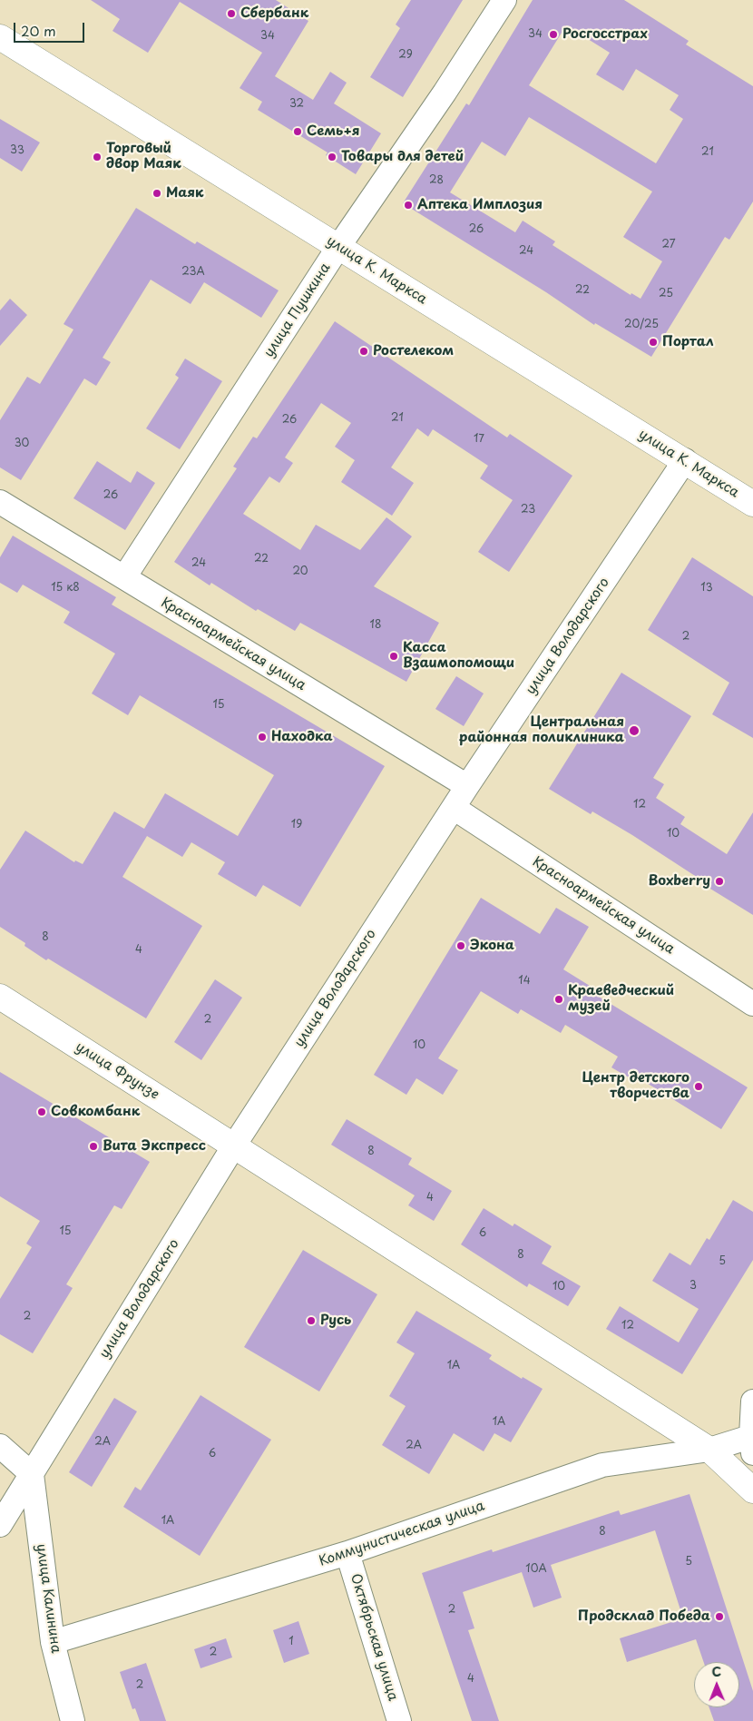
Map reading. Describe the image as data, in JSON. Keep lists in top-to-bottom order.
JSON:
{
  "streets": {
    "street": [
      "улица К. Маркса",
      "улица Пушкина",
      "улица Володарского",
      "Красноармейская улица",
      "улица Фрунзе",
      "Коммунистическая улица",
      "улица Калинина",
      "Октябрьская улица"
    ]
  },
  "crossings": [
    ["улица К. Маркса", "улица Пушкина"],
    ["улица К. Маркса", "улица Володарского"],
    ["улица Пушкина", "Красноармейская улица"],
    ["улица Володарского", "Красноармейская улица"],
    ["улица Володарского", "улица Фрунзе"],
    ["улица Володарского", "улица Калинина"],
    ["улица Фрунзе", "Коммунистическая улица"],
    ["Коммунистическая улица", "улица Калинина"],
    ["Коммунистическая улица", "Октябрьская улица"]
  ],
  "places": [
    "Сбербанк",
    "Росгосстрах",
    "Семь+я",
    "Торговый двор Маяк",
    "Товары для детей",
    "Маяк",
    "Аптека Имплозия",
    "Портал",
    "Ростелеком",
    "Касса Взаимопомощи",
    "Центральная районная поликлиника",
    "Находка",
    "Boxberry",
    "Экона",
    "Краеведческий музей",
    "Центр детского творчества",
    "Совкомбанк",
    "Вита Экспресс",
    "Русь",
    "Продсклад Победа"
  ],
  "house_numbers": [
    "34",
    "34",
    "29",
    "32",
    "33",
    "21",
    "28",
    "26",
    "27",
    "24",
    "23А",
    "22",
    "25",
    "20/25",
    "21",
    "26",
    "17",
    "30",
    "26",
    "23",
    "22",
    "24",
    "20",
    "15 к8",
    "13",
    "18",
    "2",
    "15",
    "12",
    "19",
    "10",
    "8",
    "4",
    "14",
    "2",
    "10",
    "8",
    "4",
    "15",
    "6",
    "8",
    "5",
    "3",
    "10",
    "2",
    "12",
    "1А",
    "1А",
    "2А",
    "2А",
    "6",
    "1А",
    "8",
    "5",
    "10А",
    "2",
    "1",
    "2",
    "4",
    "2"
  ],
  "scale_bar": "20 m",
  "north": "top"
}
